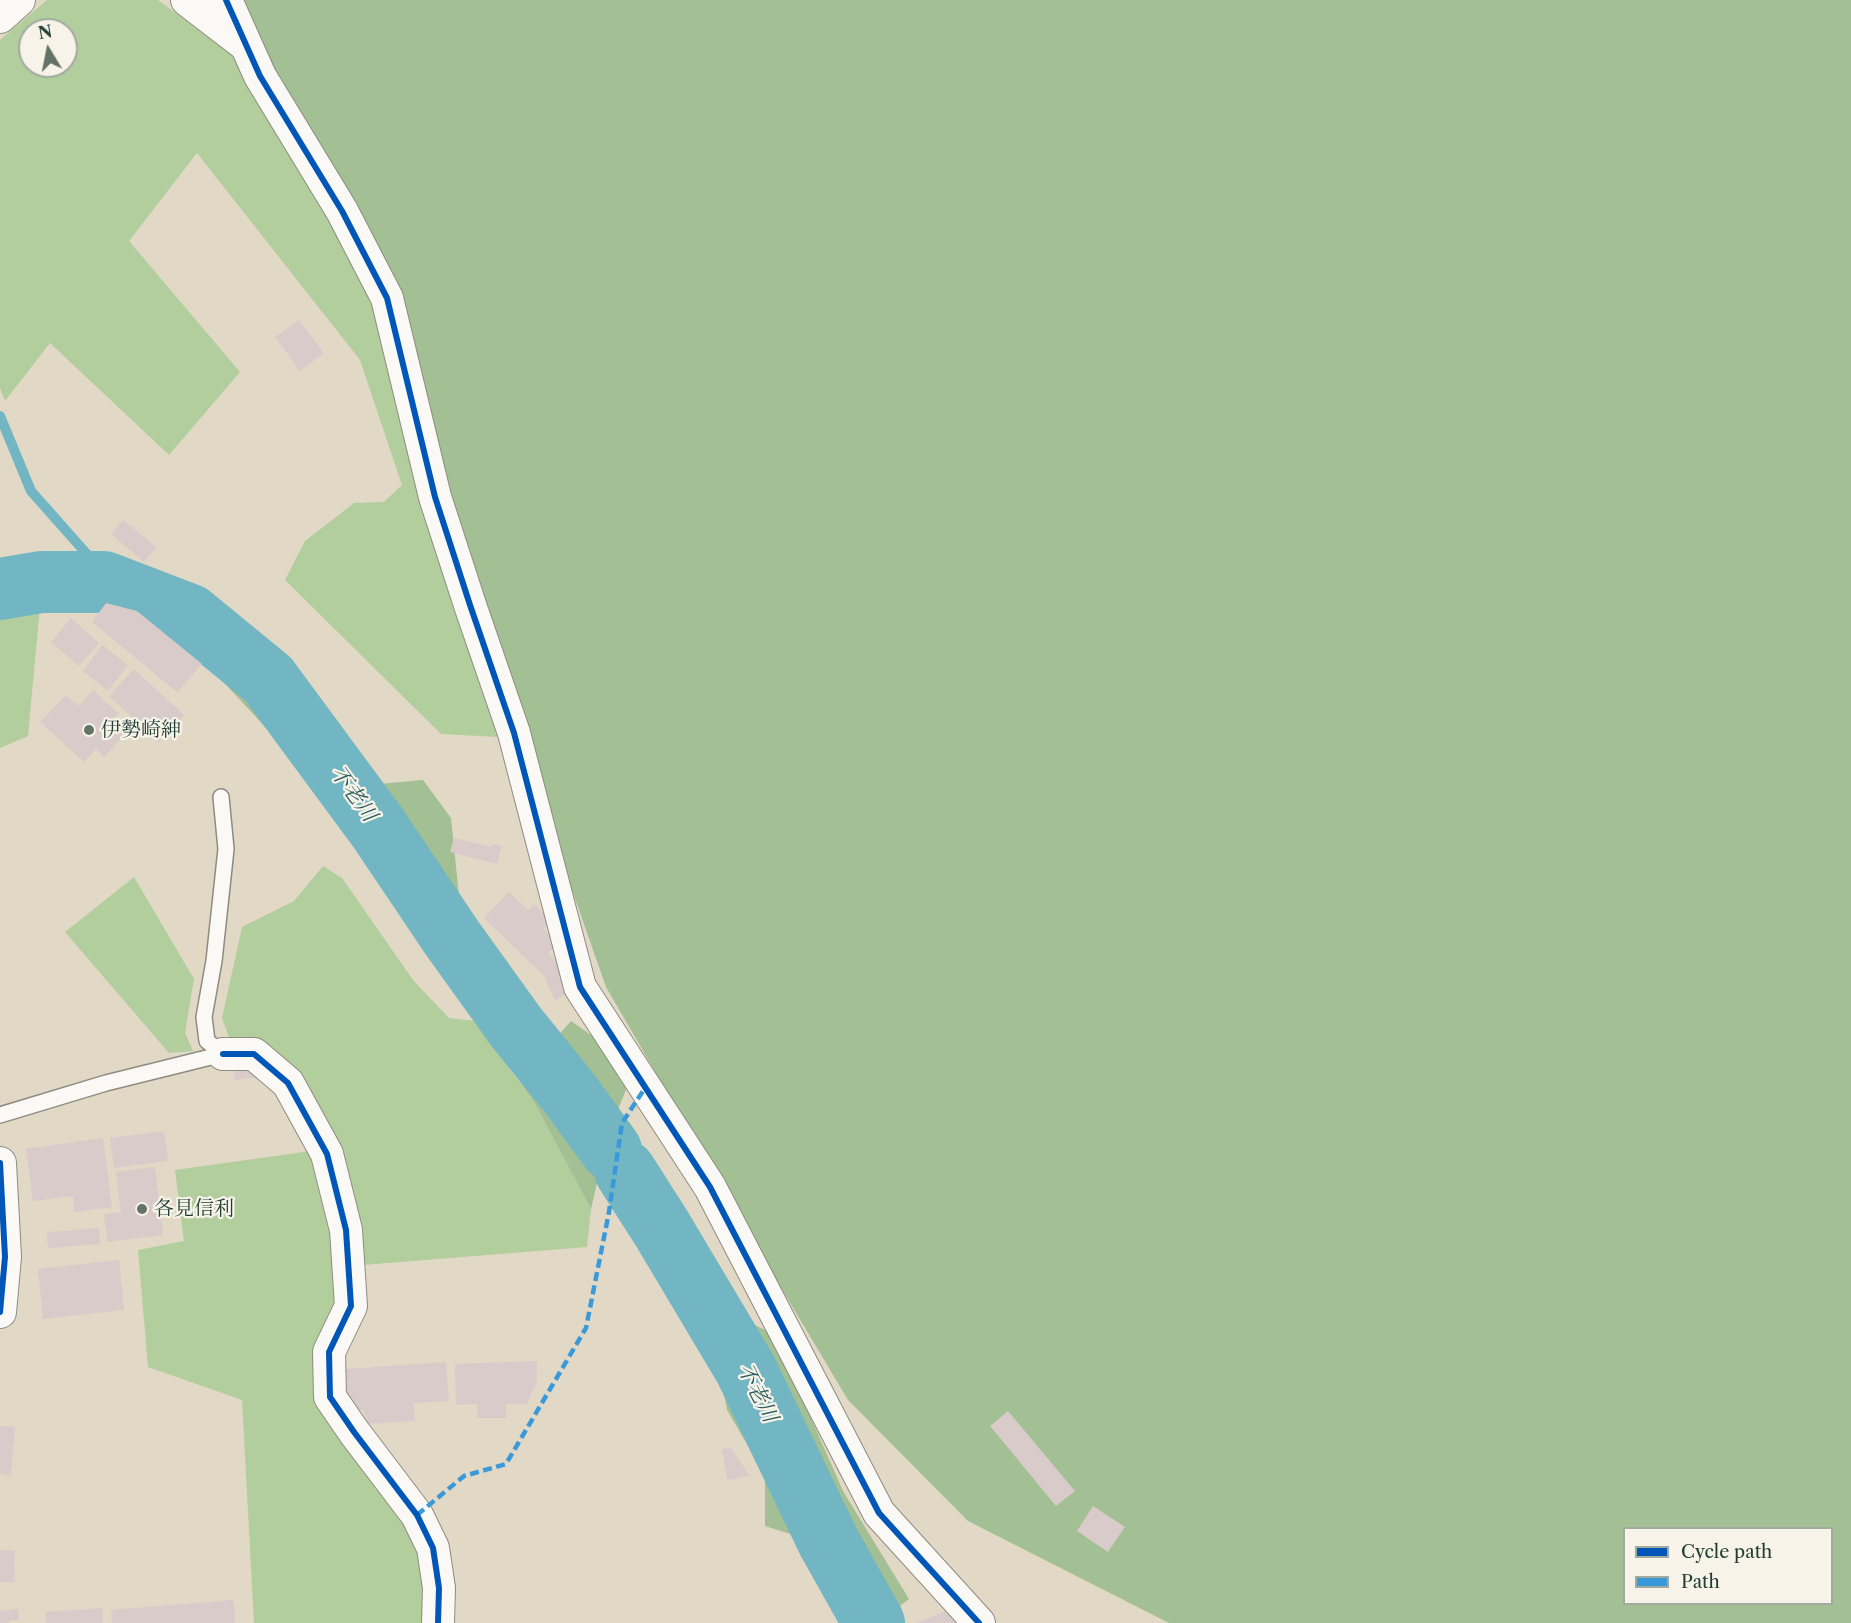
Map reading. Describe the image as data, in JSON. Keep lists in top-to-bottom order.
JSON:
{
  "water": ["不老川"],
  "places": ["伊勢崎紳", "各見信利"],
  "legend": ["Cycle path", "Path"],
  "north": "top"
}
